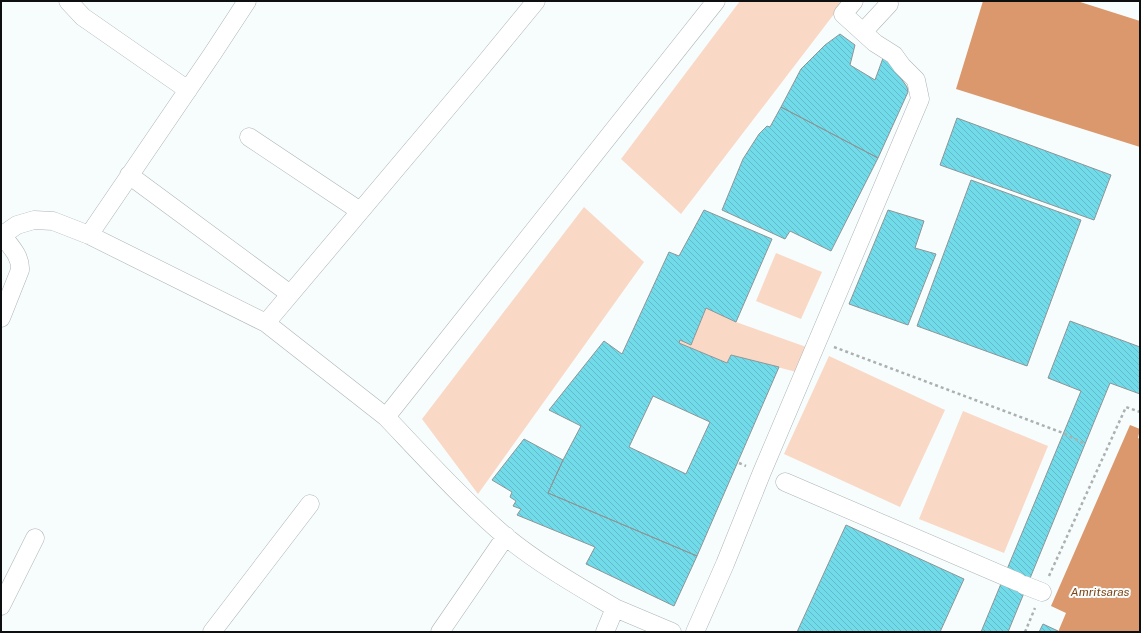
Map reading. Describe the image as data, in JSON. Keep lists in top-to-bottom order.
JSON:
{
  "water": ["Amritsaras"]
}
